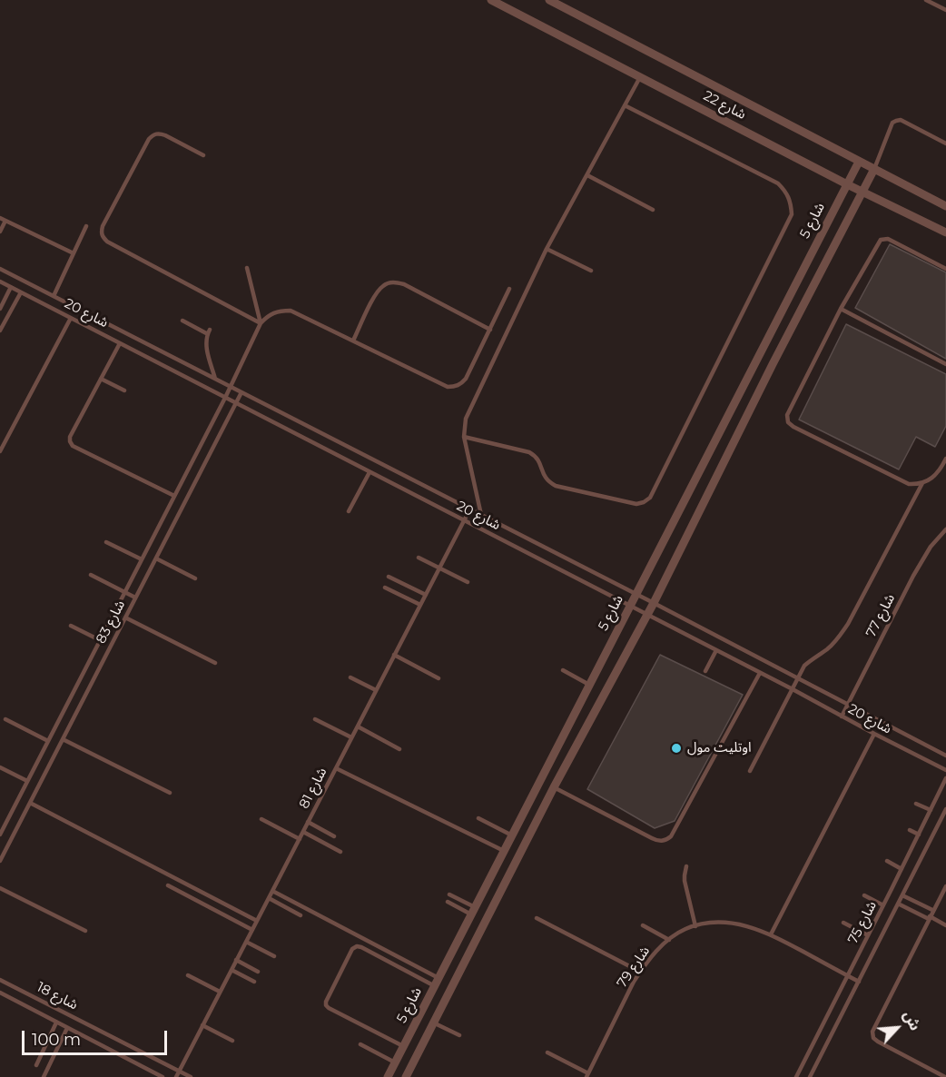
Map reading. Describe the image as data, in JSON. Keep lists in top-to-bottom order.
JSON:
{
  "streets": {
    "street": ["شارع 22", "شارع 5"],
    "lane": [
      "شارع 20",
      "شارع 77",
      "شارع 83",
      "شارع 81",
      "شارع 75",
      "شارع 79",
      "شارع 18"
    ]
  },
  "crossings": [
    ["شارع 22", "شارع 5"],
    ["شارع 5", "شارع 20"],
    ["شارع 20", "شارع 77"],
    ["شارع 20", "شارع 83"],
    ["شارع 20", "شارع 81"],
    ["شارع 81", "شارع 18"],
    ["شارع 75", "شارع 79"]
  ],
  "places": ["اوتليت مول"],
  "scale_bar": "100 m",
  "north": "top right"
}
